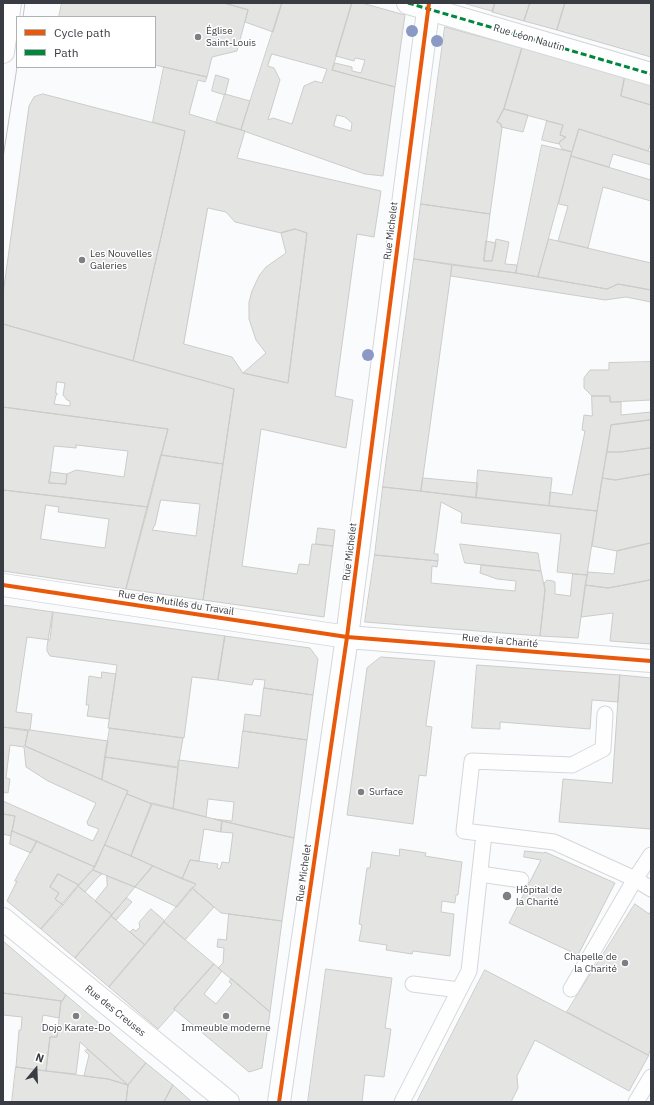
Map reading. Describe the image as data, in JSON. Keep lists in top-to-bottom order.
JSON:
{
  "streets": {
    "street": [
      "Rue Léon Nautin",
      "Rue Michelet",
      "Rue des Mutilés du Travail",
      "Rue de la Charité",
      "Rue des Creuses"
    ]
  },
  "crossings": [
    ["Rue Léon Nautin", "Rue Michelet"],
    ["Rue Michelet", "Rue des Mutilés du Travail"],
    ["Rue Michelet", "Rue de la Charité"],
    ["Rue des Mutilés du Travail", "Rue de la Charité"]
  ],
  "places": [
    "Église Saint-Louis",
    "Les Nouvelles Galeries",
    "Surface",
    "Hôpital de la Charité",
    "Chapelle de la Charité",
    "Dojo Karate-Do",
    "Immeuble moderne"
  ],
  "legend": ["Cycle path", "Path"],
  "north": "top"
}
